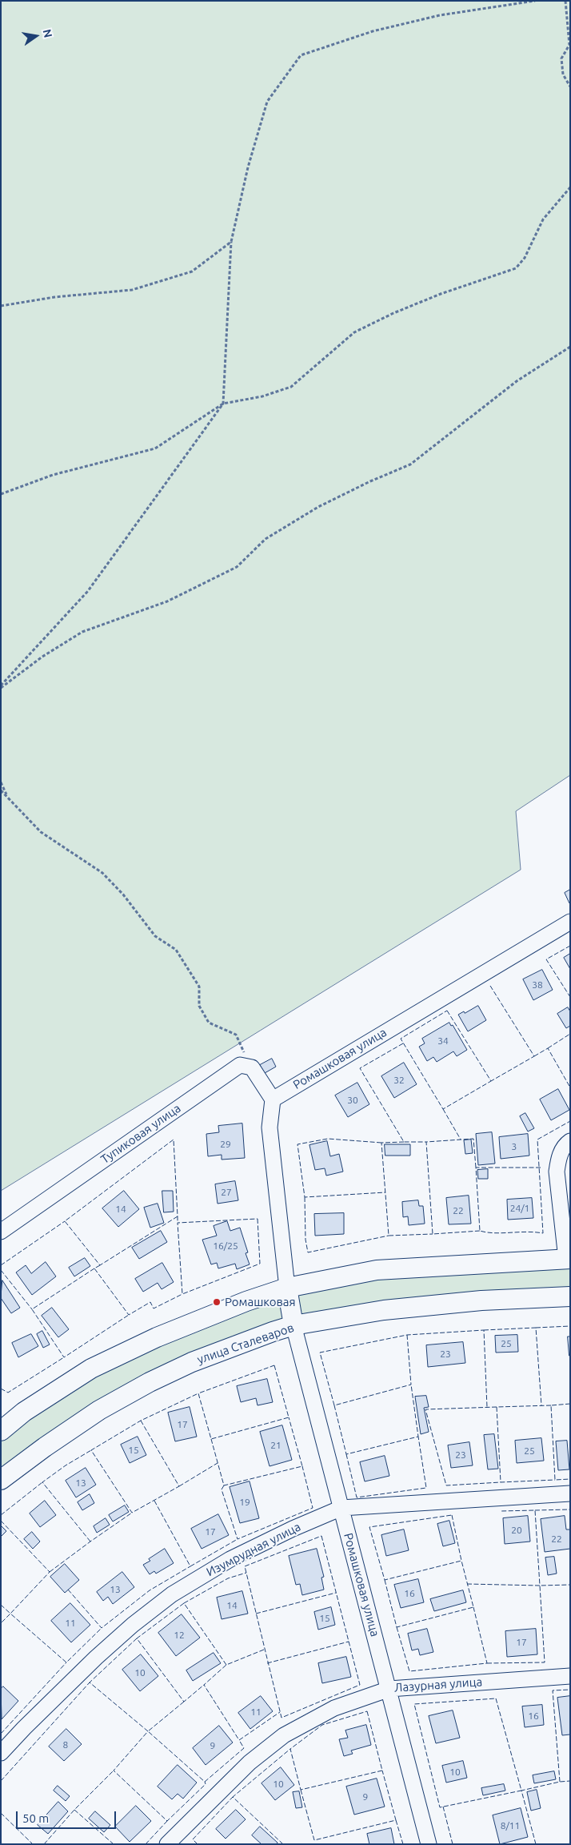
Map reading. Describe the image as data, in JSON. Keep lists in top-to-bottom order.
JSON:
{
  "streets": {
    "main road": ["улица Сталеваров"],
    "street": [
      "Ромашковая улица",
      "Тупиковая улица",
      "Изумрудная улица",
      "Лазурная улица"
    ]
  },
  "crossings": [
    ["Ромашковая улица", "улица Сталеваров"],
    ["Ромашковая улица", "Изумрудная улица"],
    ["Ромашковая улица", "Лазурная улица"]
  ],
  "places": ["Ромашковая"],
  "house_numbers": [
    "38",
    "34",
    "32",
    "30",
    "29",
    "3",
    "27",
    "24/1",
    "14",
    "22",
    "16/25",
    "25",
    "23",
    "17",
    "21",
    "15",
    "25",
    "23",
    "13",
    "19",
    "20",
    "17",
    "22",
    "13",
    "16",
    "14",
    "15",
    "11",
    "12",
    "17",
    "10",
    "11",
    "16",
    "8",
    "9",
    "10",
    "10",
    "9",
    "8/11"
  ],
  "scale_bar": "50 m",
  "north": "right"
}
